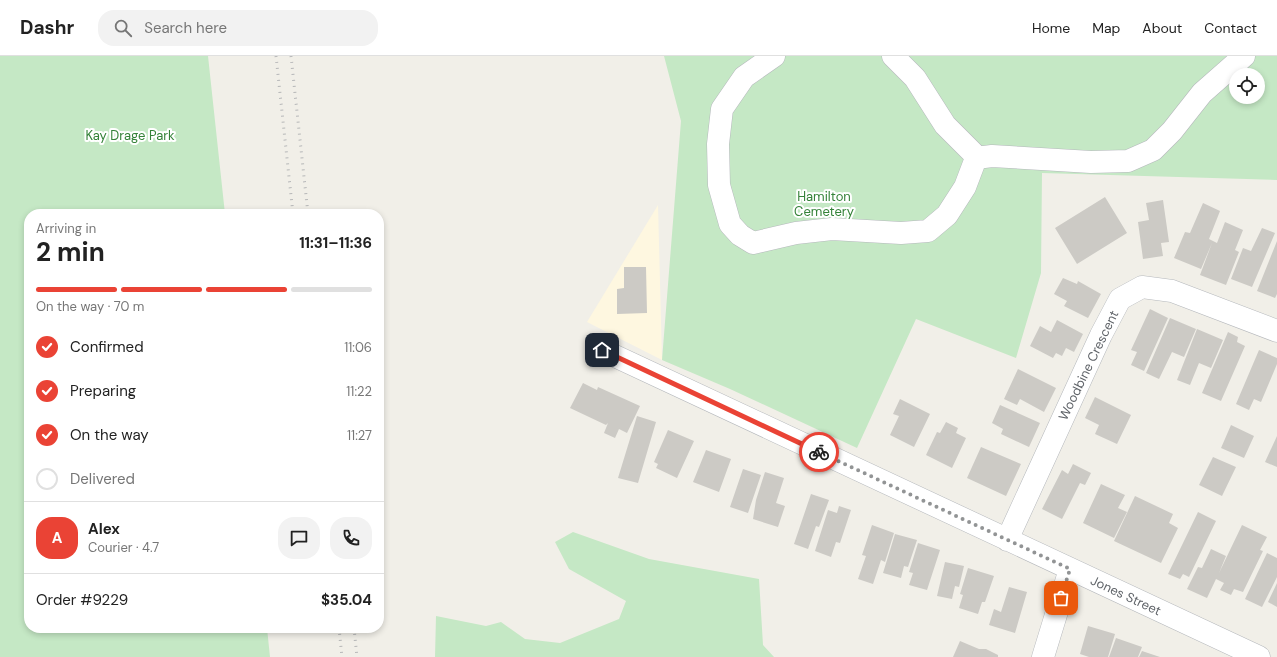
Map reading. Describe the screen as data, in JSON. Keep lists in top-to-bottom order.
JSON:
{
  "streets": {
    "street": ["Woodbine Crescent", "Jones Street"]
  },
  "crossings": [
    ["Woodbine Crescent", "Jones Street"]
  ],
  "parks": ["Kay Drage Park", "Hamilton Cemetery"],
  "page": {
    "header": "Dashr",
    "search": "Search here",
    "nav": [
      "Home",
      "Map",
      "About",
      "Contact"
    ],
    "heading": ["2 min", "Arriving in", "11:31–11:36"],
    "panel": [
      "Alex",
      "Courier · 4.7",
      "Order #9229",
      "$35.04"
    ],
    "bar": "On the way · 70 m",
    "list": [
      ["Confirmed", "11:06"],
      ["Preparing", "11:22"],
      ["On the way", "11:27"],
      "Delivered"
    ],
    "round": "A"
  }
}
